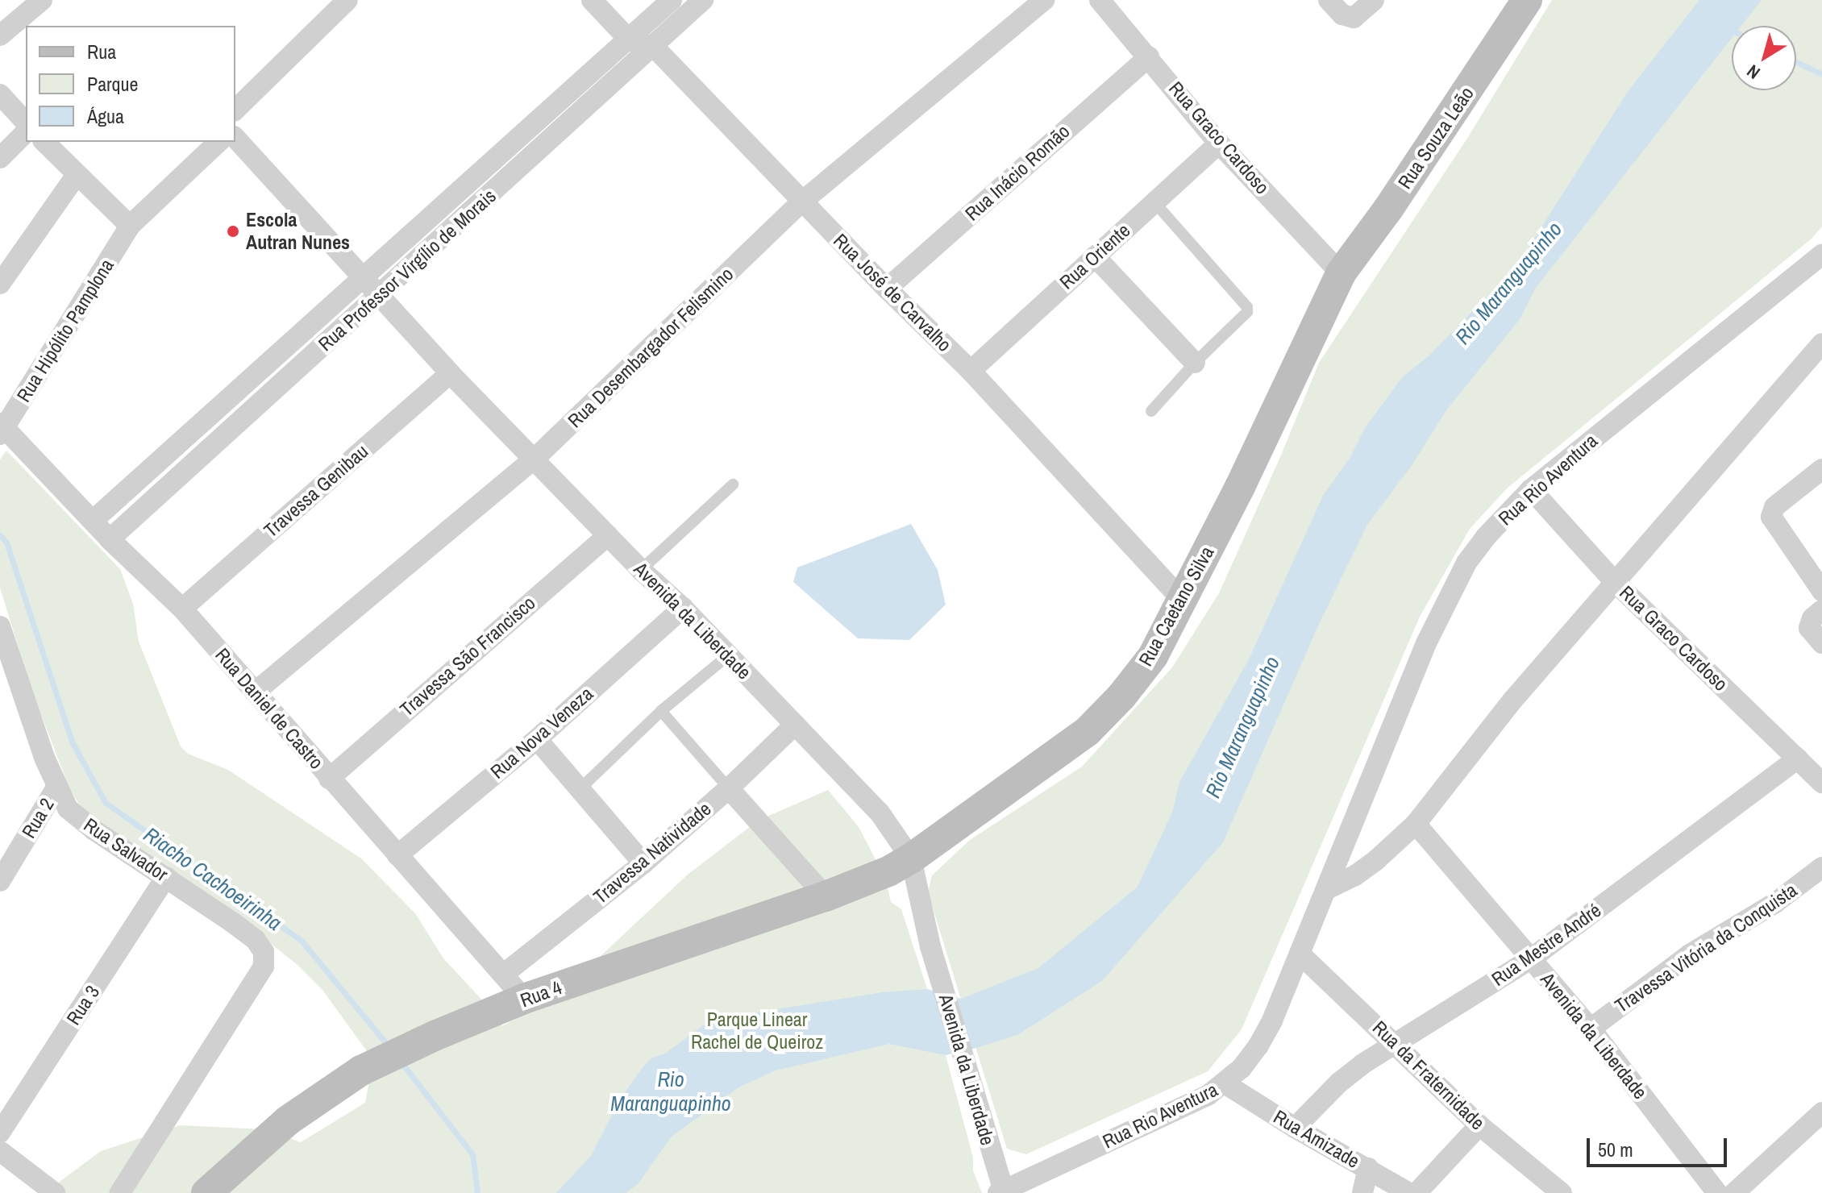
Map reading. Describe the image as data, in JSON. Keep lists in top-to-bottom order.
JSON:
{
  "streets": {
    "main road": ["Rua Souza Leão", "Rua Caetano Silva", "Rua 4"],
    "street": [
      "Rua Graco Cardoso",
      "Rua Inácio Romão",
      "Rua Oriente",
      "Rua Professor Virgílio de Morais",
      "Rua José de Carvalho",
      "Rua Hipólito Pamplona",
      "Rua Desembargador Felismino",
      "Rua Rio Aventura",
      "Travessa Genibau",
      "Avenida da Liberdade",
      "Travessa São Francisco",
      "Rua Daniel de Castro",
      "Rua Nova Veneza",
      "Rua 2",
      "Rua Salvador",
      "Travessa Natividade",
      "Rua Mestre André",
      "Travessa Vitória da Conquista",
      "Rua 3",
      "Rua da Fraternidade",
      "Rua Amizade"
    ]
  },
  "crossings": [
    ["Rua Graco Cardoso", "Rua Souza Leão"],
    ["Rua Graco Cardoso", "Rua Inácio Romão"],
    ["Rua Graco Cardoso", "Rua Oriente"],
    ["Rua Graco Cardoso", "Rua Rio Aventura"],
    ["Rua Graco Cardoso", "Rua Caetano Silva"],
    ["Rua Graco Cardoso", "Rua Mestre André"],
    ["Rua Souza Leão", "Rua Caetano Silva"],
    ["Rua Inácio Romão", "Rua José de Carvalho"],
    ["Rua Oriente", "Rua José de Carvalho"],
    ["Rua Professor Virgílio de Morais", "Rua José de Carvalho"],
    ["Rua Professor Virgílio de Morais", "Avenida da Liberdade"],
    ["Rua Professor Virgílio de Morais", "Rua Daniel de Castro"],
    ["Rua José de Carvalho", "Rua Desembargador Felismino"],
    ["Rua José de Carvalho", "Rua Caetano Silva"],
    ["Rua Hipólito Pamplona", "Rua Daniel de Castro"],
    ["Rua Desembargador Felismino", "Avenida da Liberdade"],
    ["Rua Desembargador Felismino", "Rua Daniel de Castro"],
    ["Rua Rio Aventura", "Avenida da Liberdade"],
    ["Rua Rio Aventura", "Rua da Fraternidade"],
    ["Rua Rio Aventura", "Rua Amizade"],
    ["Travessa Genibau", "Avenida da Liberdade"],
    ["Travessa Genibau", "Rua Daniel de Castro"],
    ["Rua Caetano Silva", "Avenida da Liberdade"],
    ["Rua Caetano Silva", "Rua 4"],
    ["Avenida da Liberdade", "Travessa São Francisco"],
    ["Avenida da Liberdade", "Rua Nova Veneza"],
    ["Avenida da Liberdade", "Travessa Natividade"],
    ["Avenida da Liberdade", "Rua Mestre André"],
    ["Avenida da Liberdade", "Travessa Vitória da Conquista"],
    ["Avenida da Liberdade", "Rua 4"],
    ["Travessa São Francisco", "Rua Daniel de Castro"],
    ["Rua Daniel de Castro", "Rua Nova Veneza"],
    ["Rua Daniel de Castro", "Travessa Natividade"],
    ["Rua Daniel de Castro", "Rua 4"],
    ["Rua 2", "Rua Salvador"],
    ["Rua Salvador", "Rua 3"],
    ["Rua Mestre André", "Rua da Fraternidade"],
    ["Rua Mestre André", "Rua Amizade"]
  ],
  "water": ["Rio Maranguapinho", "Riacho Cachoeirinha"],
  "parks": ["Parque Linear Rachel de Queiroz"],
  "places": ["Escola Autran Nunes"],
  "legend": ["Rua", "Parque", "Água"],
  "scale_bar": "50 m",
  "north": "bottom left"
}
